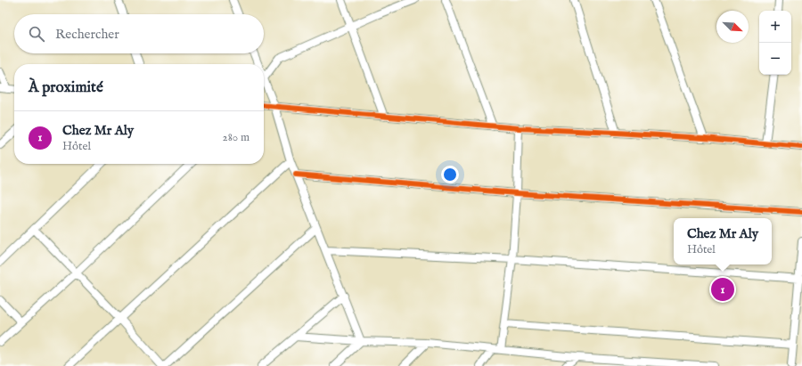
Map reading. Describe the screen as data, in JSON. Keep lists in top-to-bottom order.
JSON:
{
  "north": "bottom right",
  "page": {
    "map_buttons": ["+", "−"],
    "search": "Rechercher",
    "heading": "À proximité",
    "list": [
      {
        "mark": "1",
        "name": "Chez Mr Aly",
        "note": "Hôtel",
        "value": "280 m"
      }
    ],
    "popup": ["Chez Mr Aly", "Hôtel"],
    "pins": "1"
  }
}
